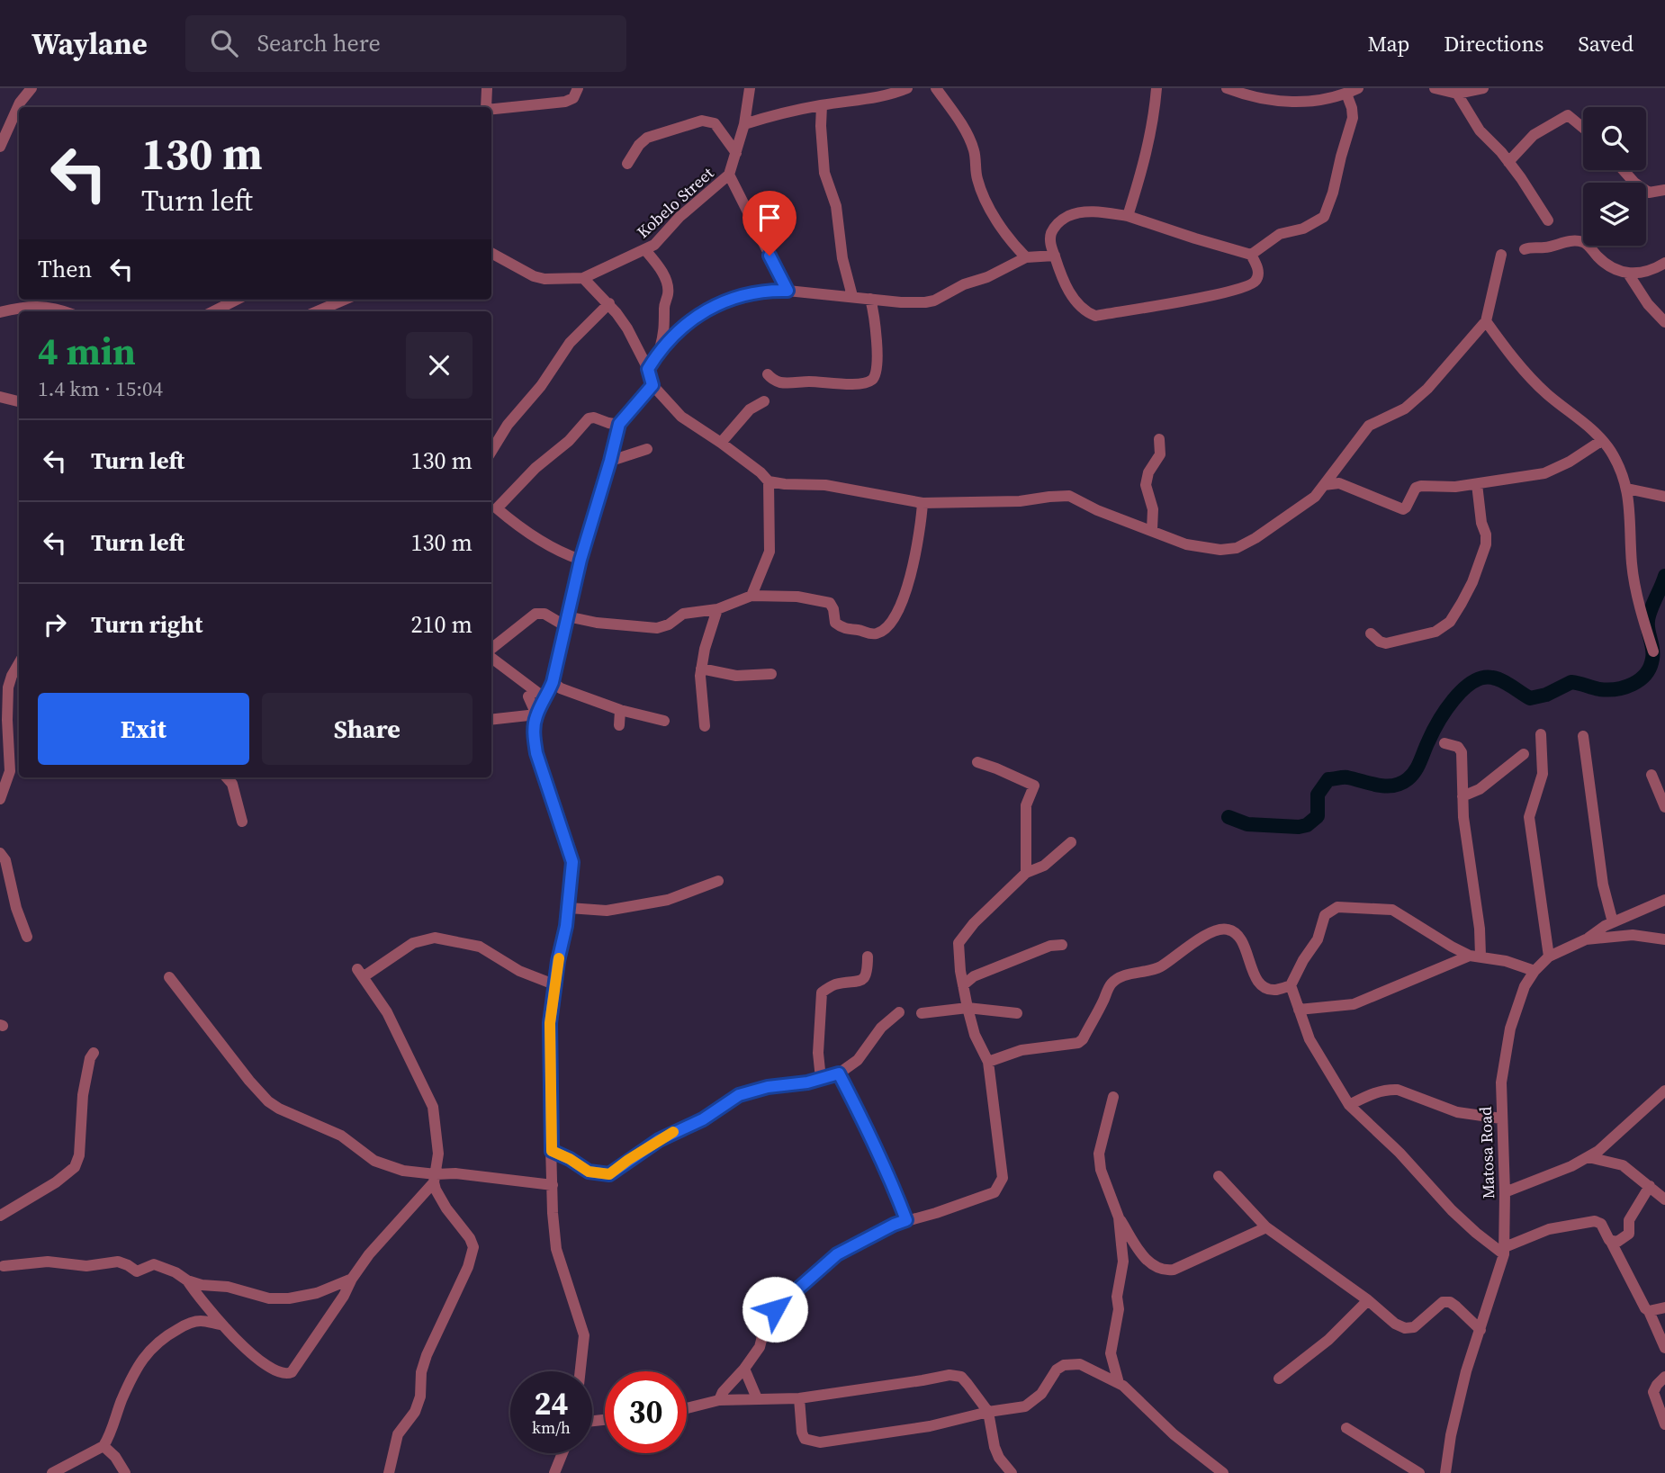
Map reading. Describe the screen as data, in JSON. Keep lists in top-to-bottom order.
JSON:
{
  "streets": {
    "street": ["Kobelo Street", "Matosa Road"]
  },
  "page": {
    "header": "Waylane",
    "search": "Search here",
    "nav": ["Map", "Directions", "Saved"],
    "turn": ["130 m", "Turn left"],
    "then": "Then",
    "heading": ["4 min", "1.4 km · 15:04"],
    "list": [
      {
        "name": "Turn left",
        "value": "130 m"
      },
      {
        "name": "Turn left",
        "value": "130 m"
      },
      {
        "name": "Turn right",
        "value": "210 m"
      }
    ],
    "buttons": ["Exit", "Share"],
    "speed": "24 km/h",
    "limit": "30"
  }
}
